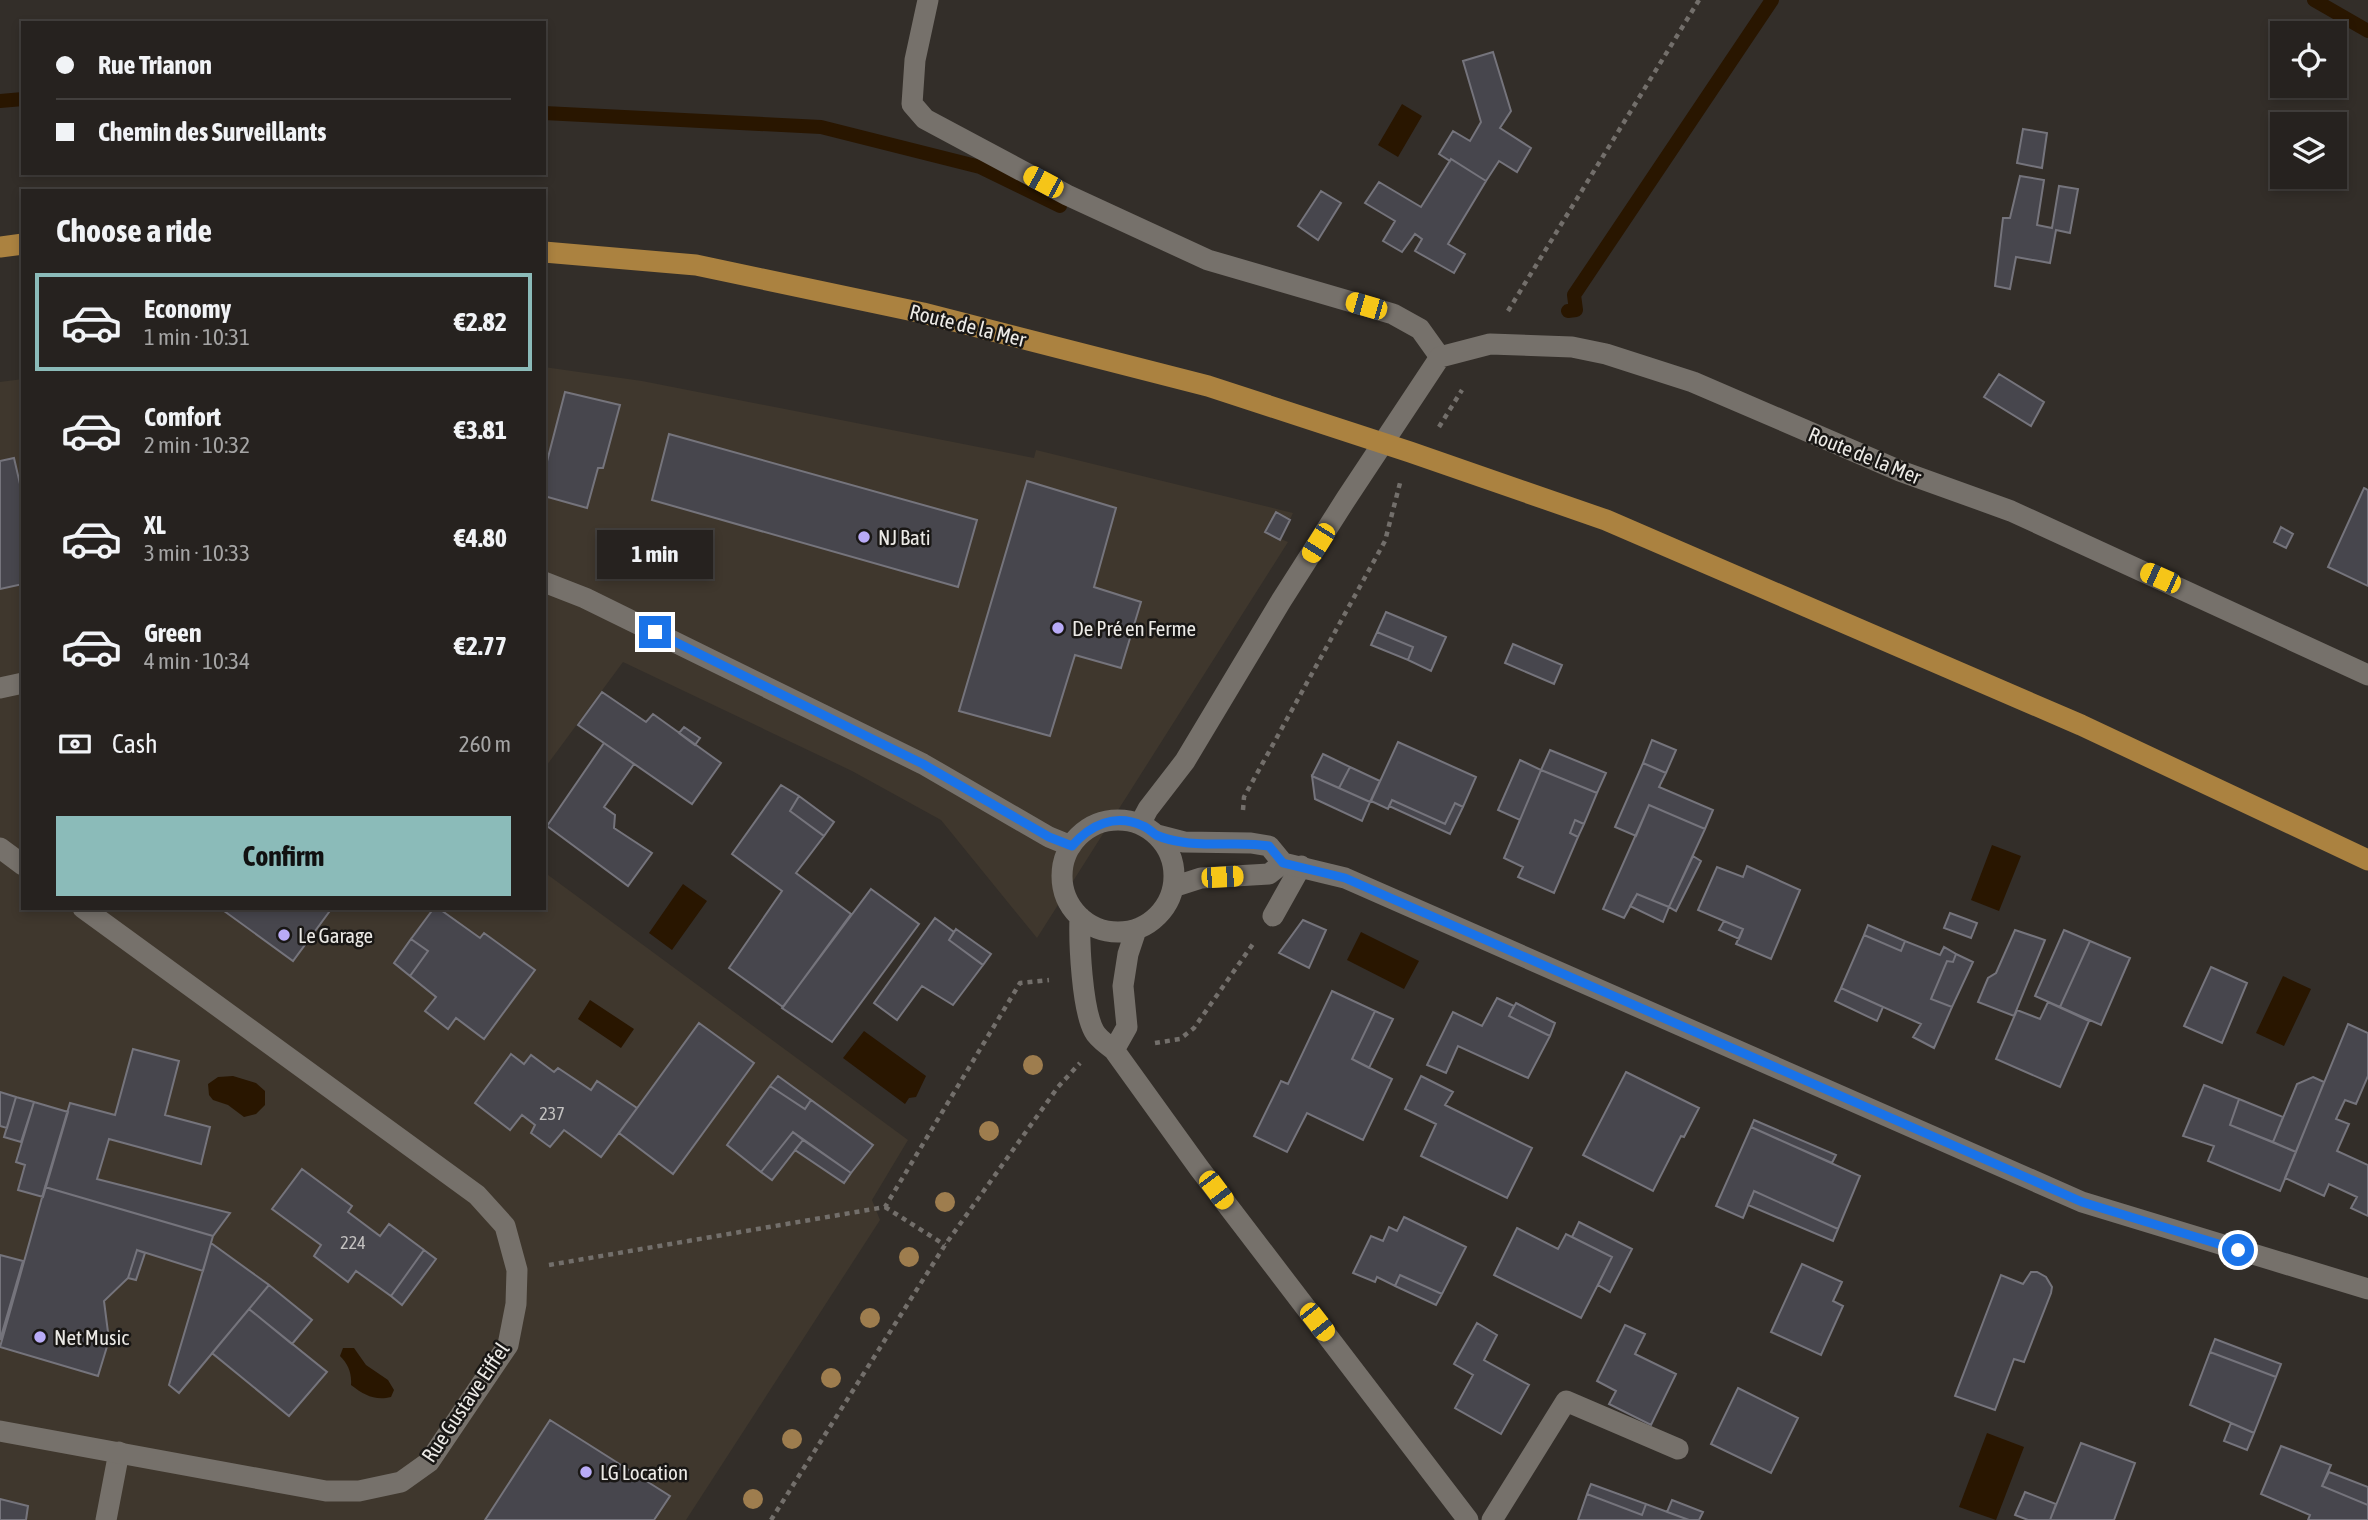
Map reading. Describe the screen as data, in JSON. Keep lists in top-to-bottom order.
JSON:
{
  "streets": {
    "main road": ["Route de la Mer"],
    "street": ["Rue Gustave Eiffel"]
  },
  "places": [
    "NJ Bati",
    "De Pré en Ferme",
    "Le Garage",
    "Net Music",
    "LG Location"
  ],
  "house_numbers": ["237", "224"],
  "page": {
    "banner": ["Rue Trianon", "Chemin des Surveillants"],
    "heading": "Choose a ride",
    "list": [
      {
        "name": "Economy",
        "note": "1 min · 10:31",
        "value": "€2.82"
      },
      {
        "name": "Comfort",
        "note": "2 min · 10:32",
        "value": "€3.81"
      },
      {
        "name": "XL",
        "note": "3 min · 10:33",
        "value": "€4.80"
      },
      {
        "name": "Green",
        "note": "4 min · 10:34",
        "value": "€2.77"
      }
    ],
    "bubble": "1 min",
    "pay": ["Cash", "260 m"],
    "buttons": "Confirm"
  }
}
